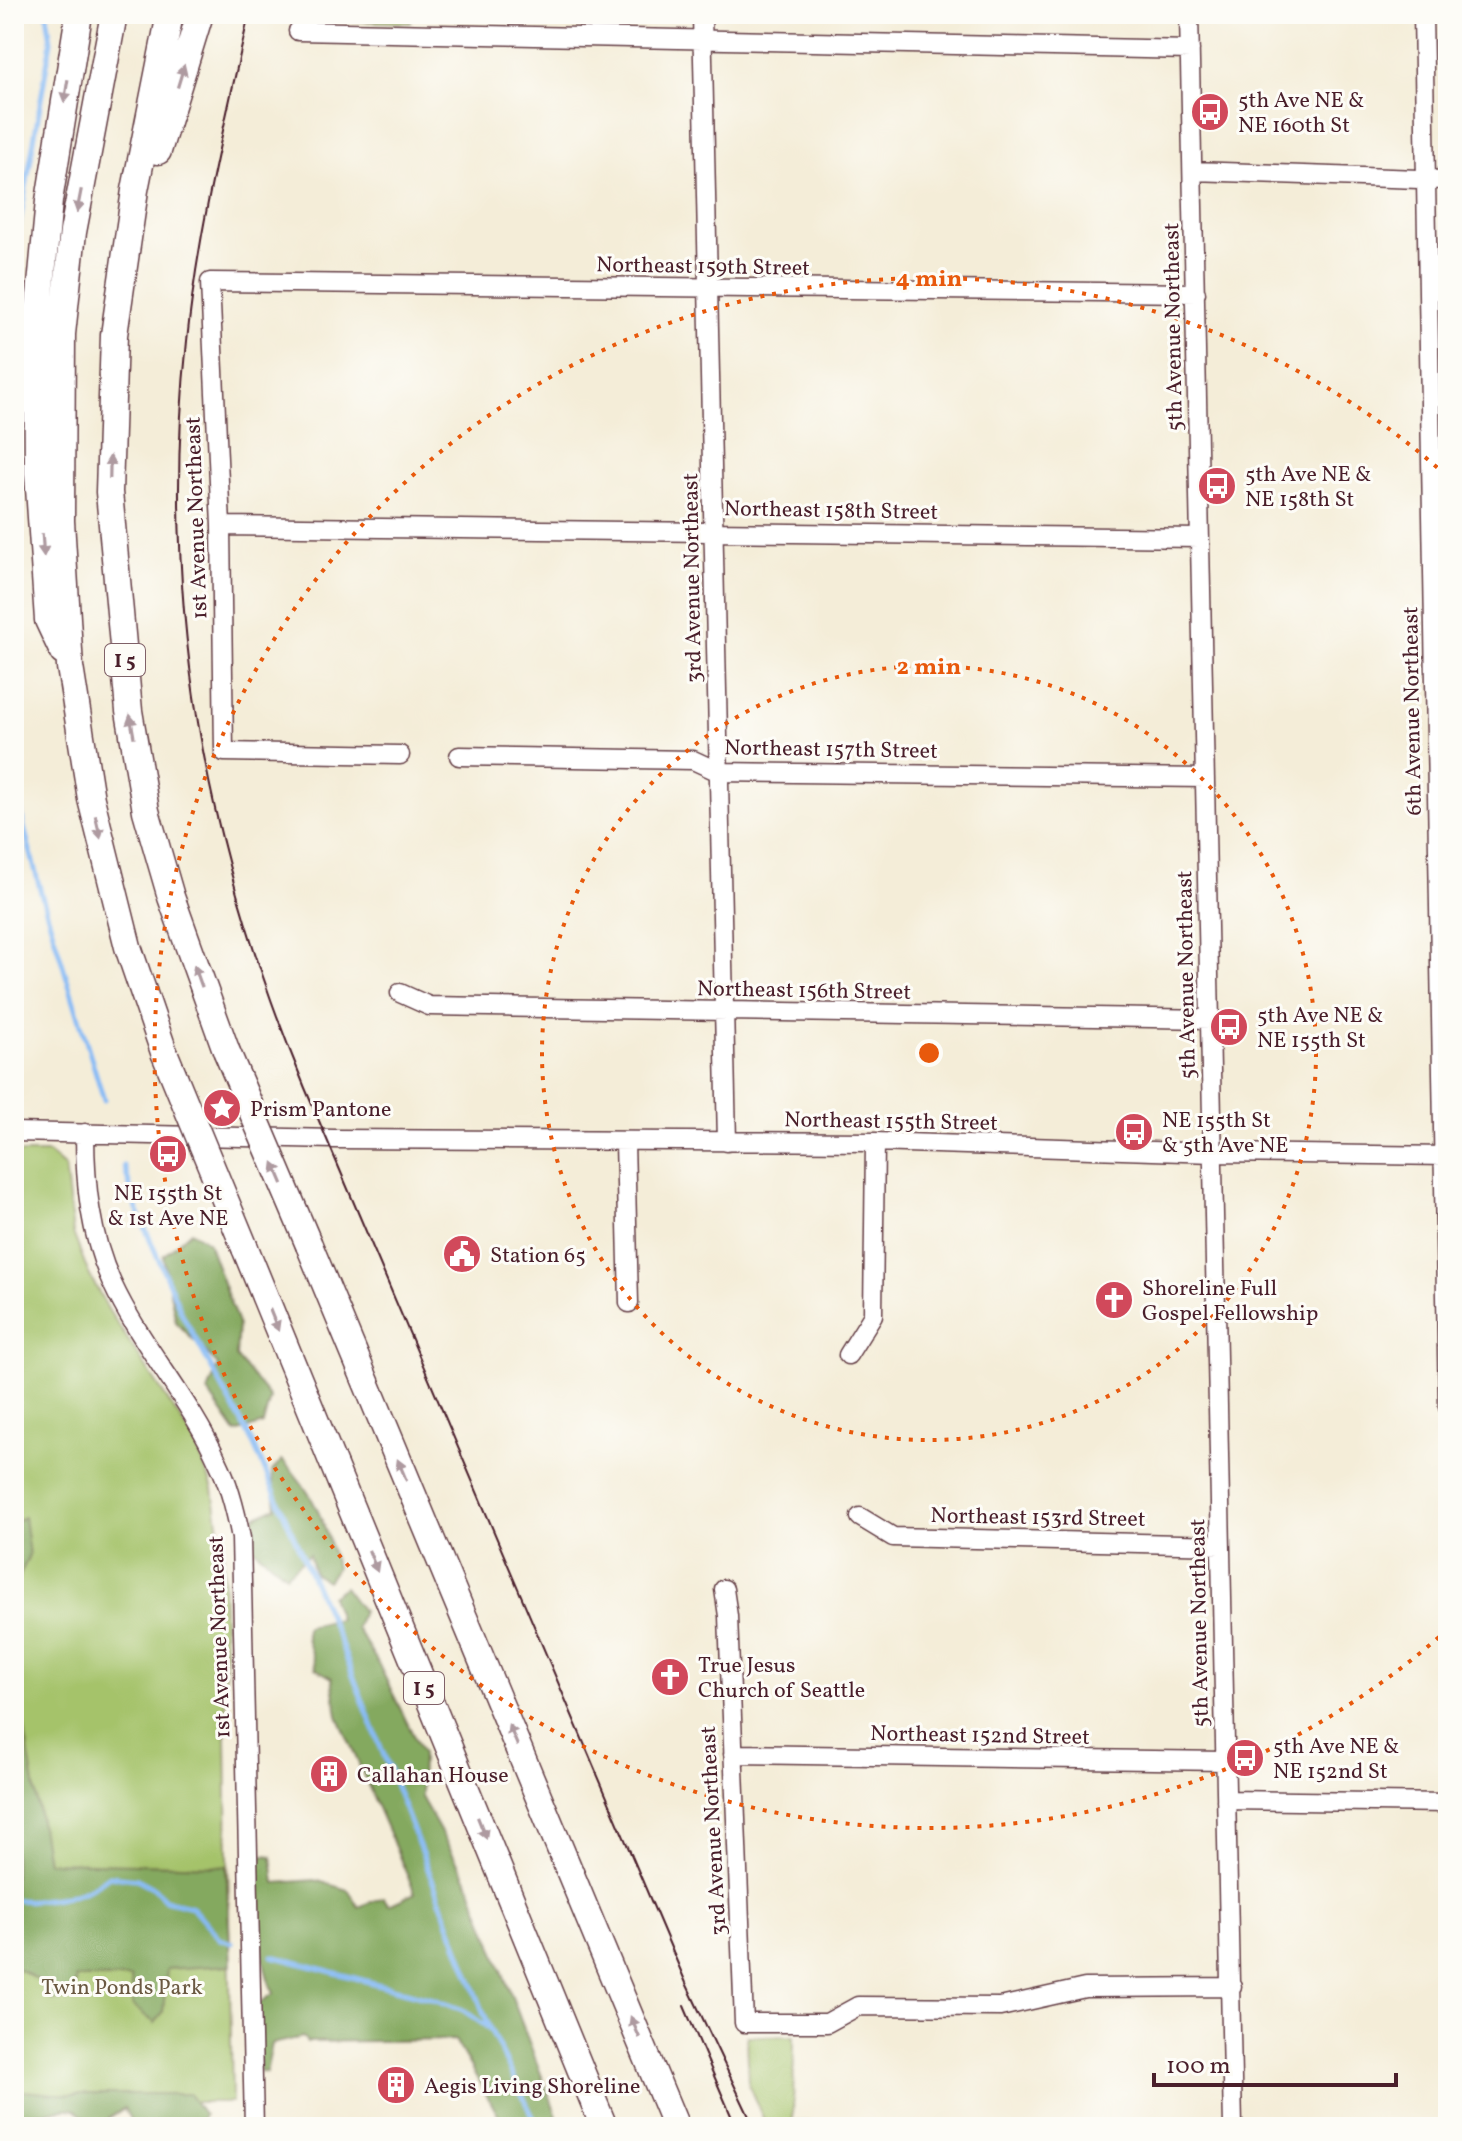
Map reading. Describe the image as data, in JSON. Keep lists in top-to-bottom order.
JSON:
{
  "streets": {
    "highway": ["I 5"],
    "street": [
      "Northeast 159th Street",
      "5th Avenue Northeast",
      "Northeast 158th Street",
      "1st Avenue Northeast",
      "3rd Avenue Northeast",
      "6th Avenue Northeast",
      "Northeast 157th Street",
      "Northeast 156th Street",
      "Northeast 155th Street",
      "Northeast 153rd Street",
      "Northeast 152nd Street"
    ]
  },
  "crossings": [
    ["Northeast 159th Street", "5th Avenue Northeast"],
    ["Northeast 159th Street", "1st Avenue Northeast"],
    ["Northeast 159th Street", "3rd Avenue Northeast"],
    ["5th Avenue Northeast", "Northeast 158th Street"],
    ["5th Avenue Northeast", "3rd Avenue Northeast"],
    ["5th Avenue Northeast", "Northeast 157th Street"],
    ["5th Avenue Northeast", "Northeast 156th Street"],
    ["5th Avenue Northeast", "Northeast 155th Street"],
    ["5th Avenue Northeast", "Northeast 153rd Street"],
    ["5th Avenue Northeast", "Northeast 152nd Street"],
    ["Northeast 158th Street", "1st Avenue Northeast"],
    ["Northeast 158th Street", "3rd Avenue Northeast"],
    ["1st Avenue Northeast", "Northeast 155th Street"],
    ["3rd Avenue Northeast", "Northeast 157th Street"],
    ["3rd Avenue Northeast", "Northeast 156th Street"],
    ["3rd Avenue Northeast", "Northeast 155th Street"],
    ["3rd Avenue Northeast", "Northeast 152nd Street"],
    ["6th Avenue Northeast", "Northeast 155th Street"]
  ],
  "parks": ["Twin Ponds Park"],
  "places": {
    "bus stop": [
      "5th Ave NE & NE 160th St",
      "5th Ave NE & NE 158th St",
      "5th Ave NE & NE 155th St",
      "NE 155th St & 5th Ave NE",
      "NE 155th St & 1st Ave NE",
      "5th Ave NE & NE 152nd St"
    ],
    "place": ["Prism Pantone"],
    "public building": ["Station 65"],
    "church": ["Shoreline Full Gospel Fellowship", "True Jesus Church of Seattle"],
    "building": ["Callahan House", "Aegis Living Shoreline"]
  },
  "scale_bar": "100 m",
  "rings": ["4 min", "2 min"]
}
